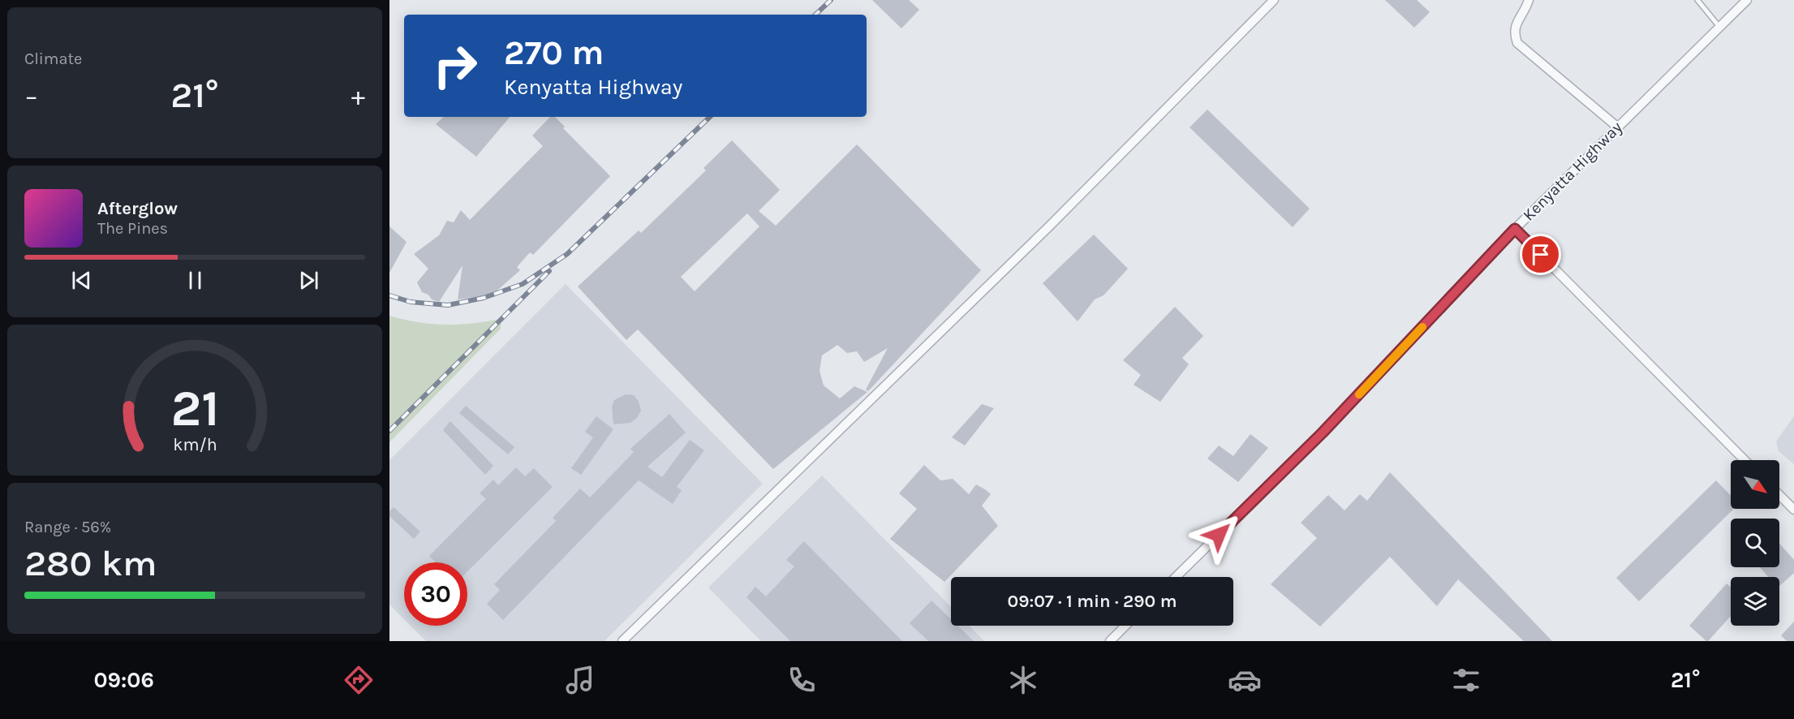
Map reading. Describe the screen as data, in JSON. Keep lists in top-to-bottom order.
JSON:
{
  "streets": {
    "street": ["Kenyatta Highway"]
  },
  "north": "bottom right",
  "page": {
    "tile": [
      "Climate",
      ["Range · 56%", "280 km"]
    ],
    "turn": ["270 m", "Kenyatta Highway"],
    "heat": ["−", "21°", "+"],
    "song": ["Afterglow", "The Pines"],
    "limit": "30",
    "trip": "09:07 · 1 min · 290 m",
    "tabs": ["09:06", "21°"],
    "gauge": ["21", "km/h"]
  }
}
